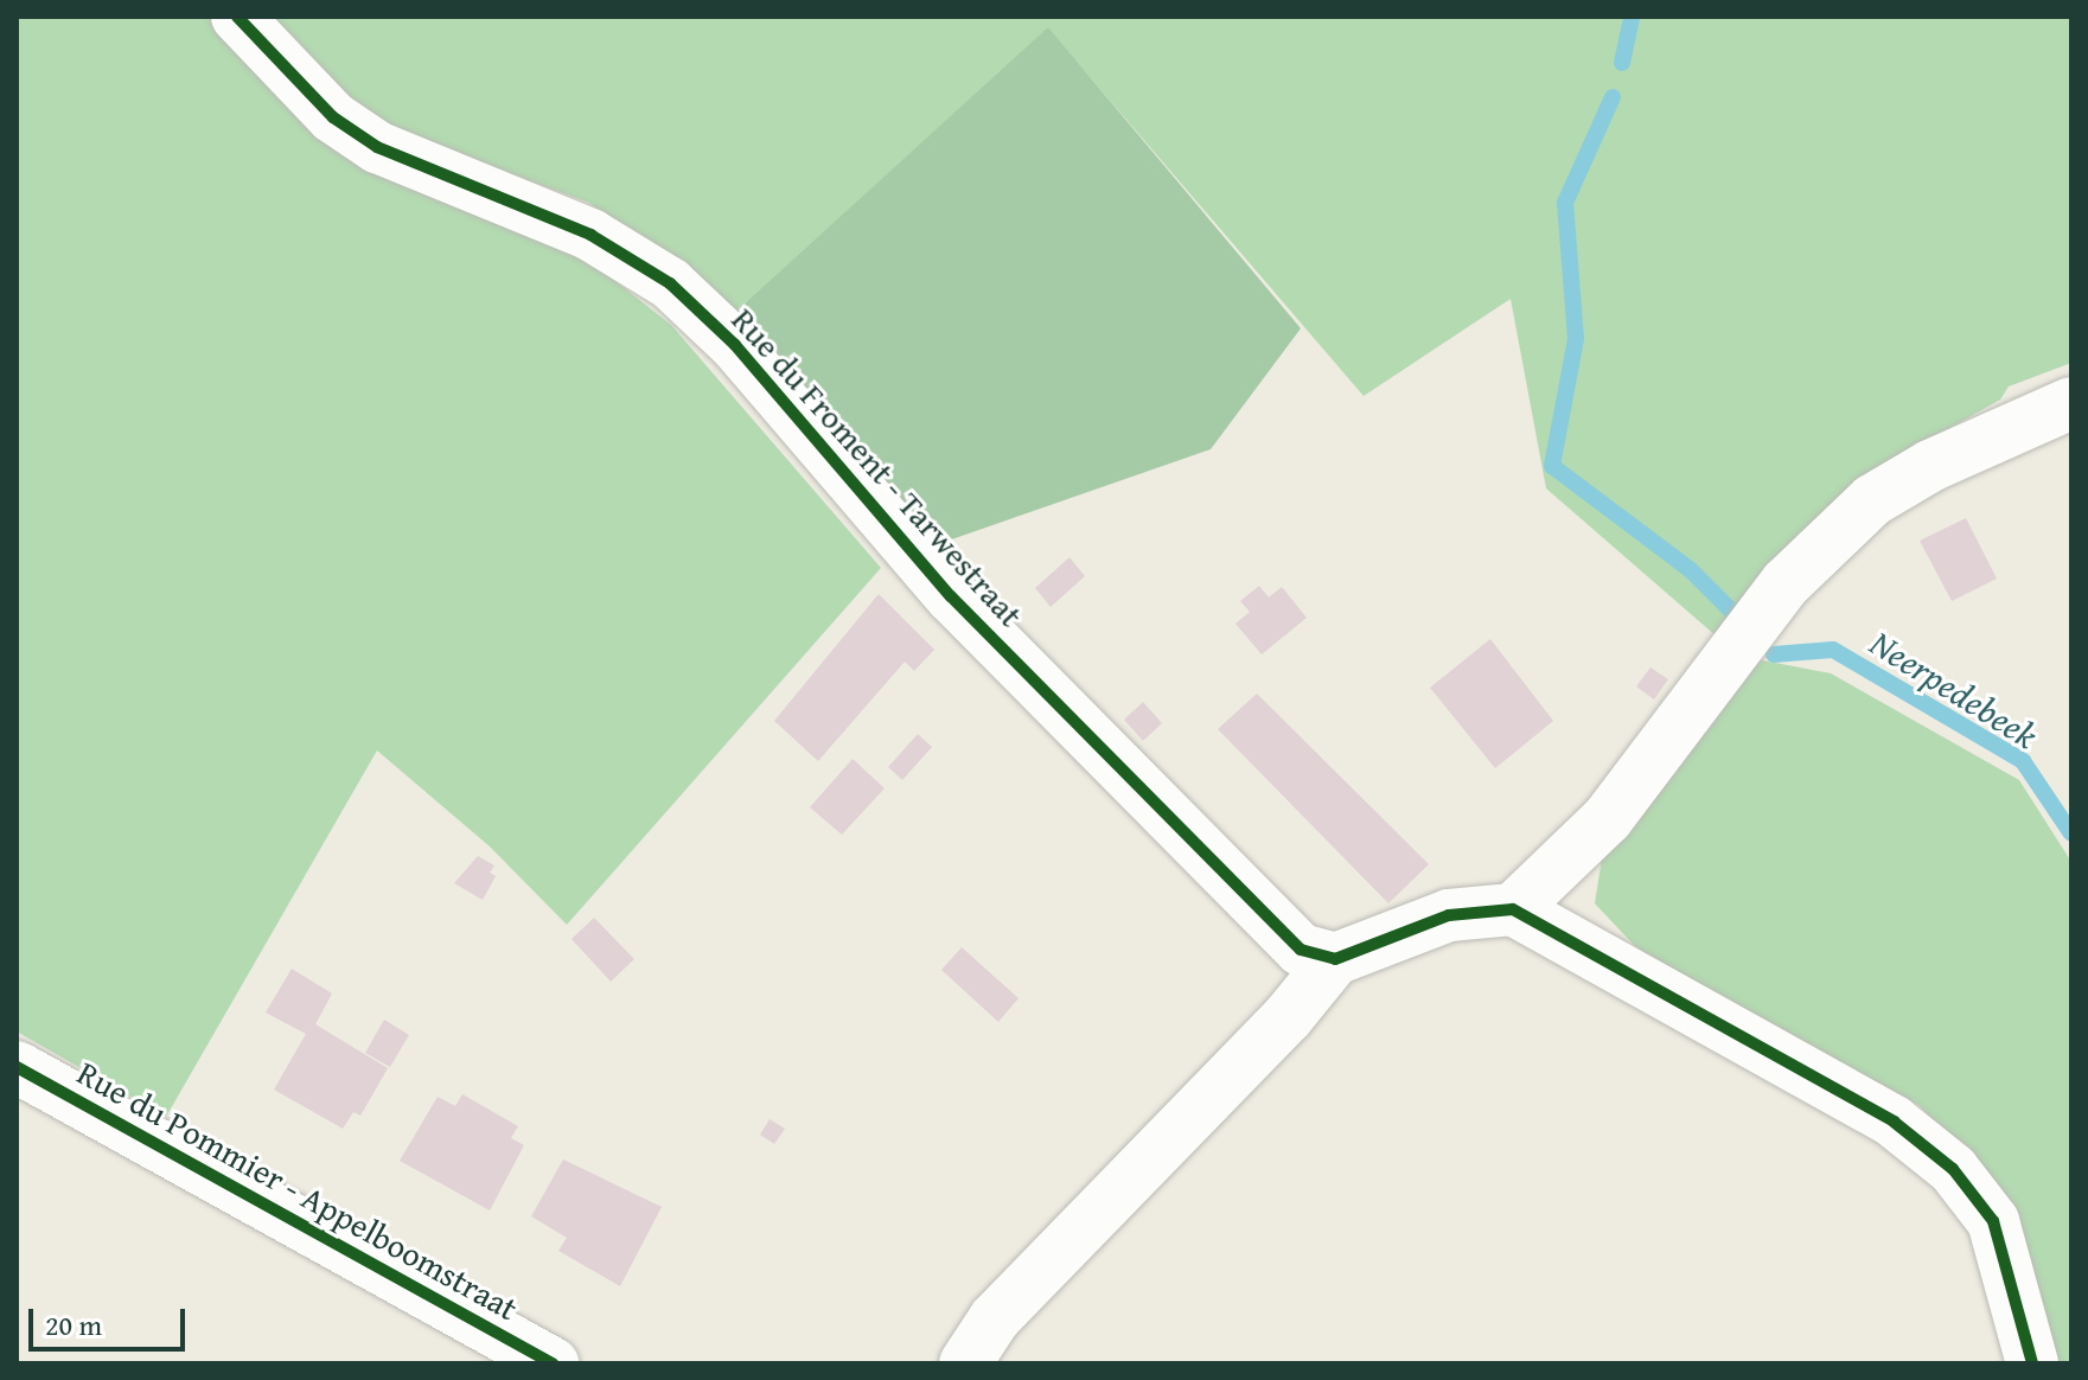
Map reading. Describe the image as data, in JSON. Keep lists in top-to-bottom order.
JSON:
{
  "streets": {
    "street": ["Rue du Froment - Tarwestraat", "Rue du Pommier - Appelboomstraat"]
  },
  "water": ["Neerpedebeek"],
  "scale_bar": "20 m"
}
